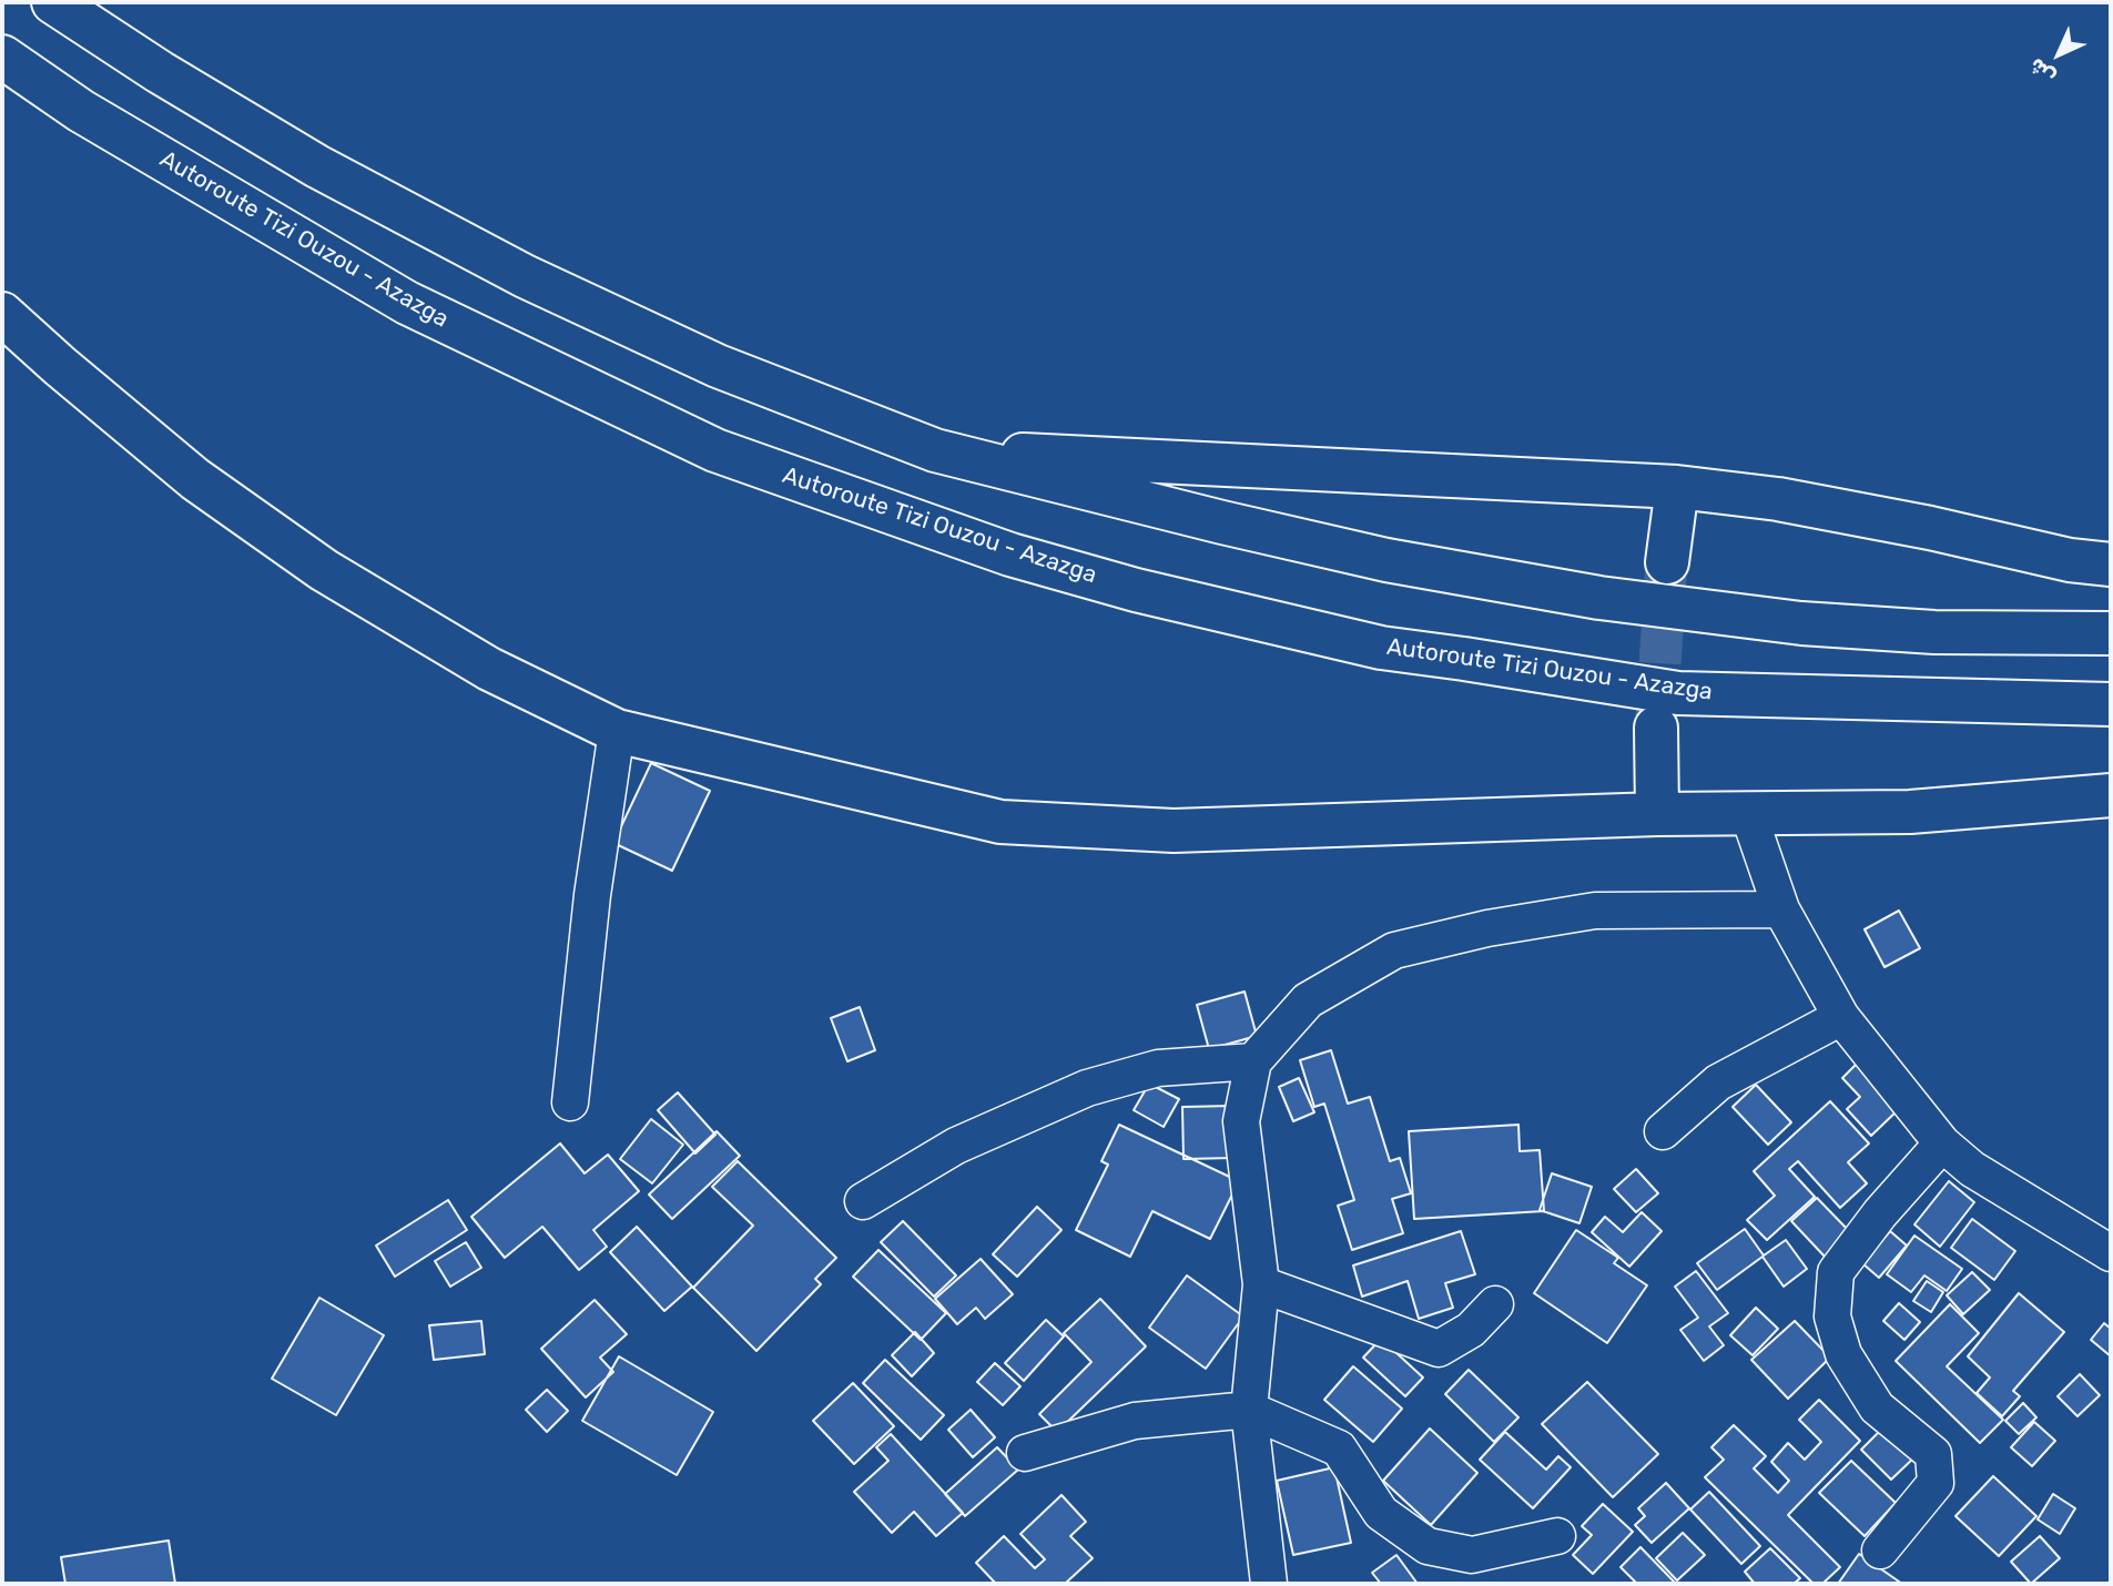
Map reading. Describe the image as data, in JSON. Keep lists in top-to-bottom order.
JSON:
{
  "streets": {
    "highway": ["Autoroute Tizi Ouzou - Azazga"]
  },
  "north": "bottom left"
}
